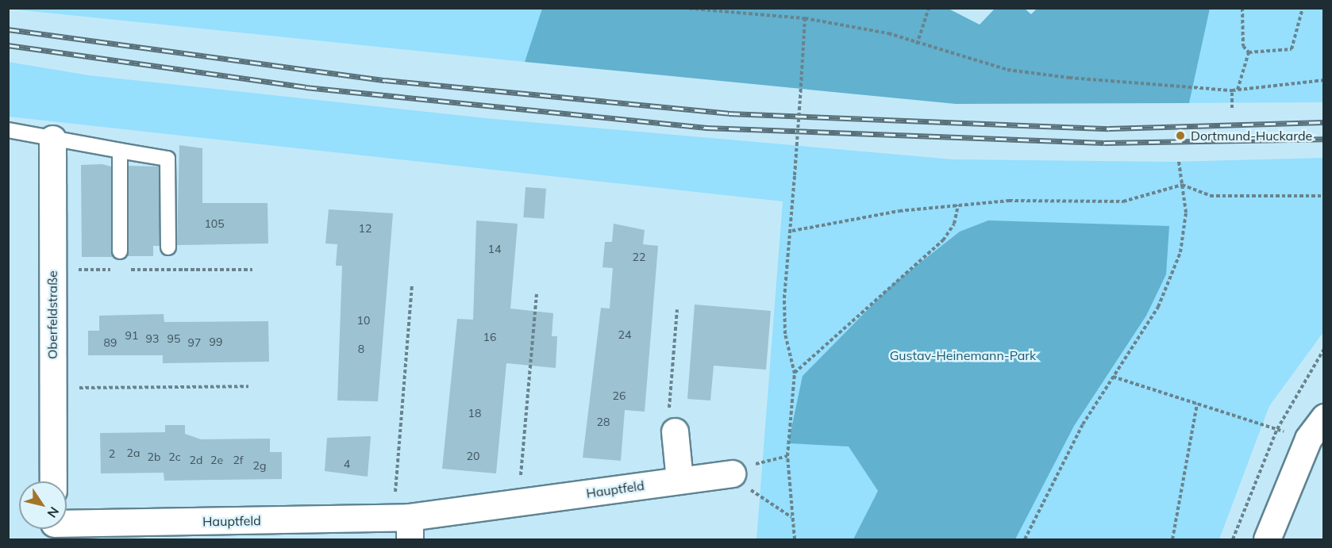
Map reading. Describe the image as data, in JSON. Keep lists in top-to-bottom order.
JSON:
{
  "streets": {
    "street": ["Oberfeldstraße", "Hauptfeld"]
  },
  "parks": ["Gustav-Heinemann-Park"],
  "places": ["Dortmund-Huckarde"],
  "house_numbers": [
    "105",
    "12",
    "14",
    "22",
    "10",
    "24",
    "91",
    "16",
    "93",
    "95",
    "99",
    "89",
    "97",
    "8",
    "26",
    "18",
    "28",
    "2a",
    "2",
    "20",
    "2b",
    "2c",
    "2d",
    "2e",
    "2f",
    "4",
    "2g"
  ],
  "north": "bottom right"
}
